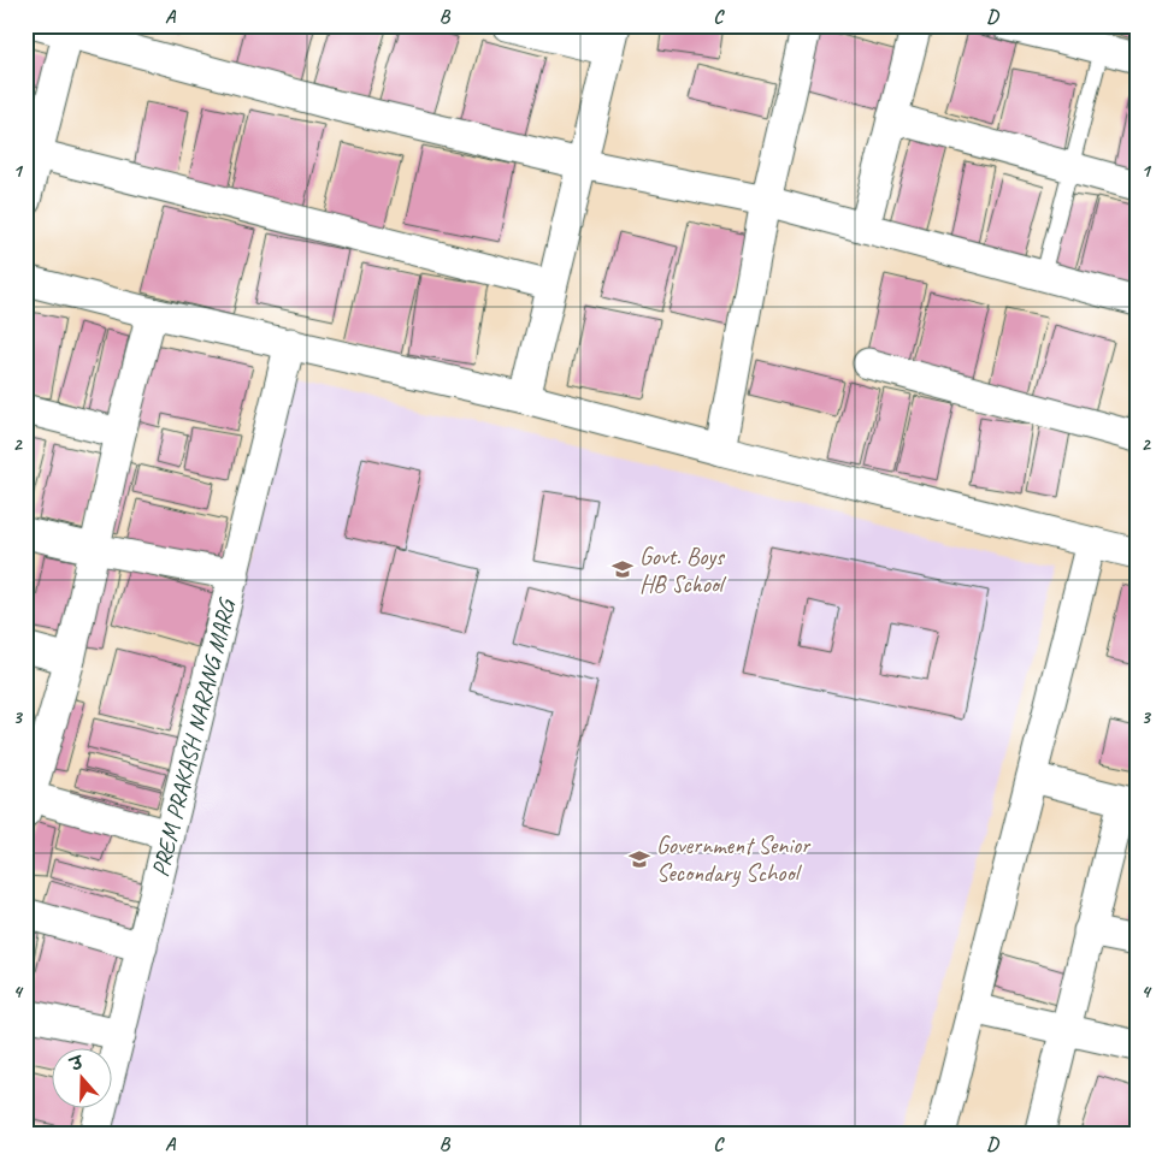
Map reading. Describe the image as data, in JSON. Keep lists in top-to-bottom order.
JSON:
{
  "streets": {
    "street": ["PREM PRAKASH NARANG MARG"]
  },
  "places": {
    "school or university": ["Govt. Boys HB School", "Government Senior Secondary School"]
  },
  "north": "top",
  "grid": {
    "columns": [
      "A",
      "B",
      "C",
      "D"
    ],
    "rows": [
      "1",
      "2",
      "3",
      "4"
    ]
  }
}
